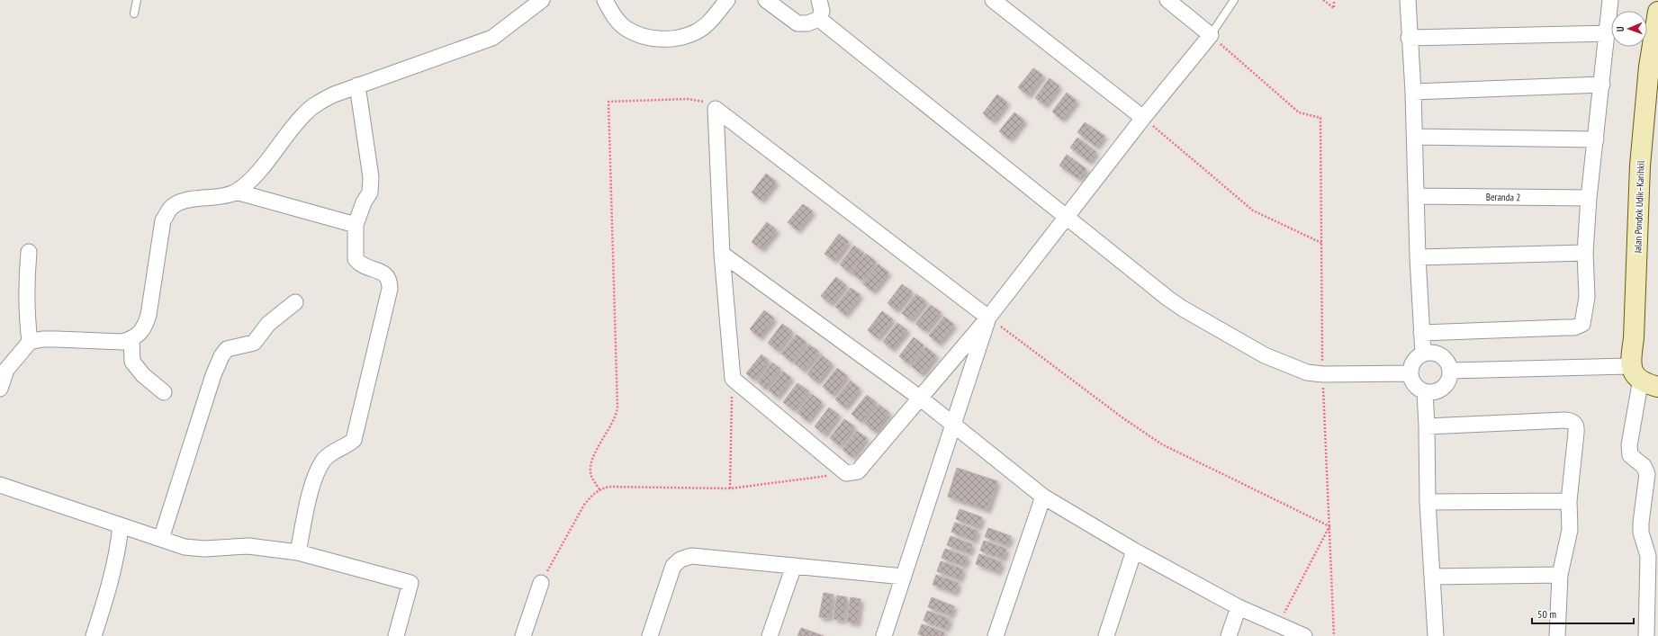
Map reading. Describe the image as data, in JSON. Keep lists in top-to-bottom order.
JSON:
{
  "streets": {
    "street": ["Beranda 2", "Jalan Pondok Udik–Karihkil"]
  },
  "scale_bar": "50 m",
  "north": "left"
}
